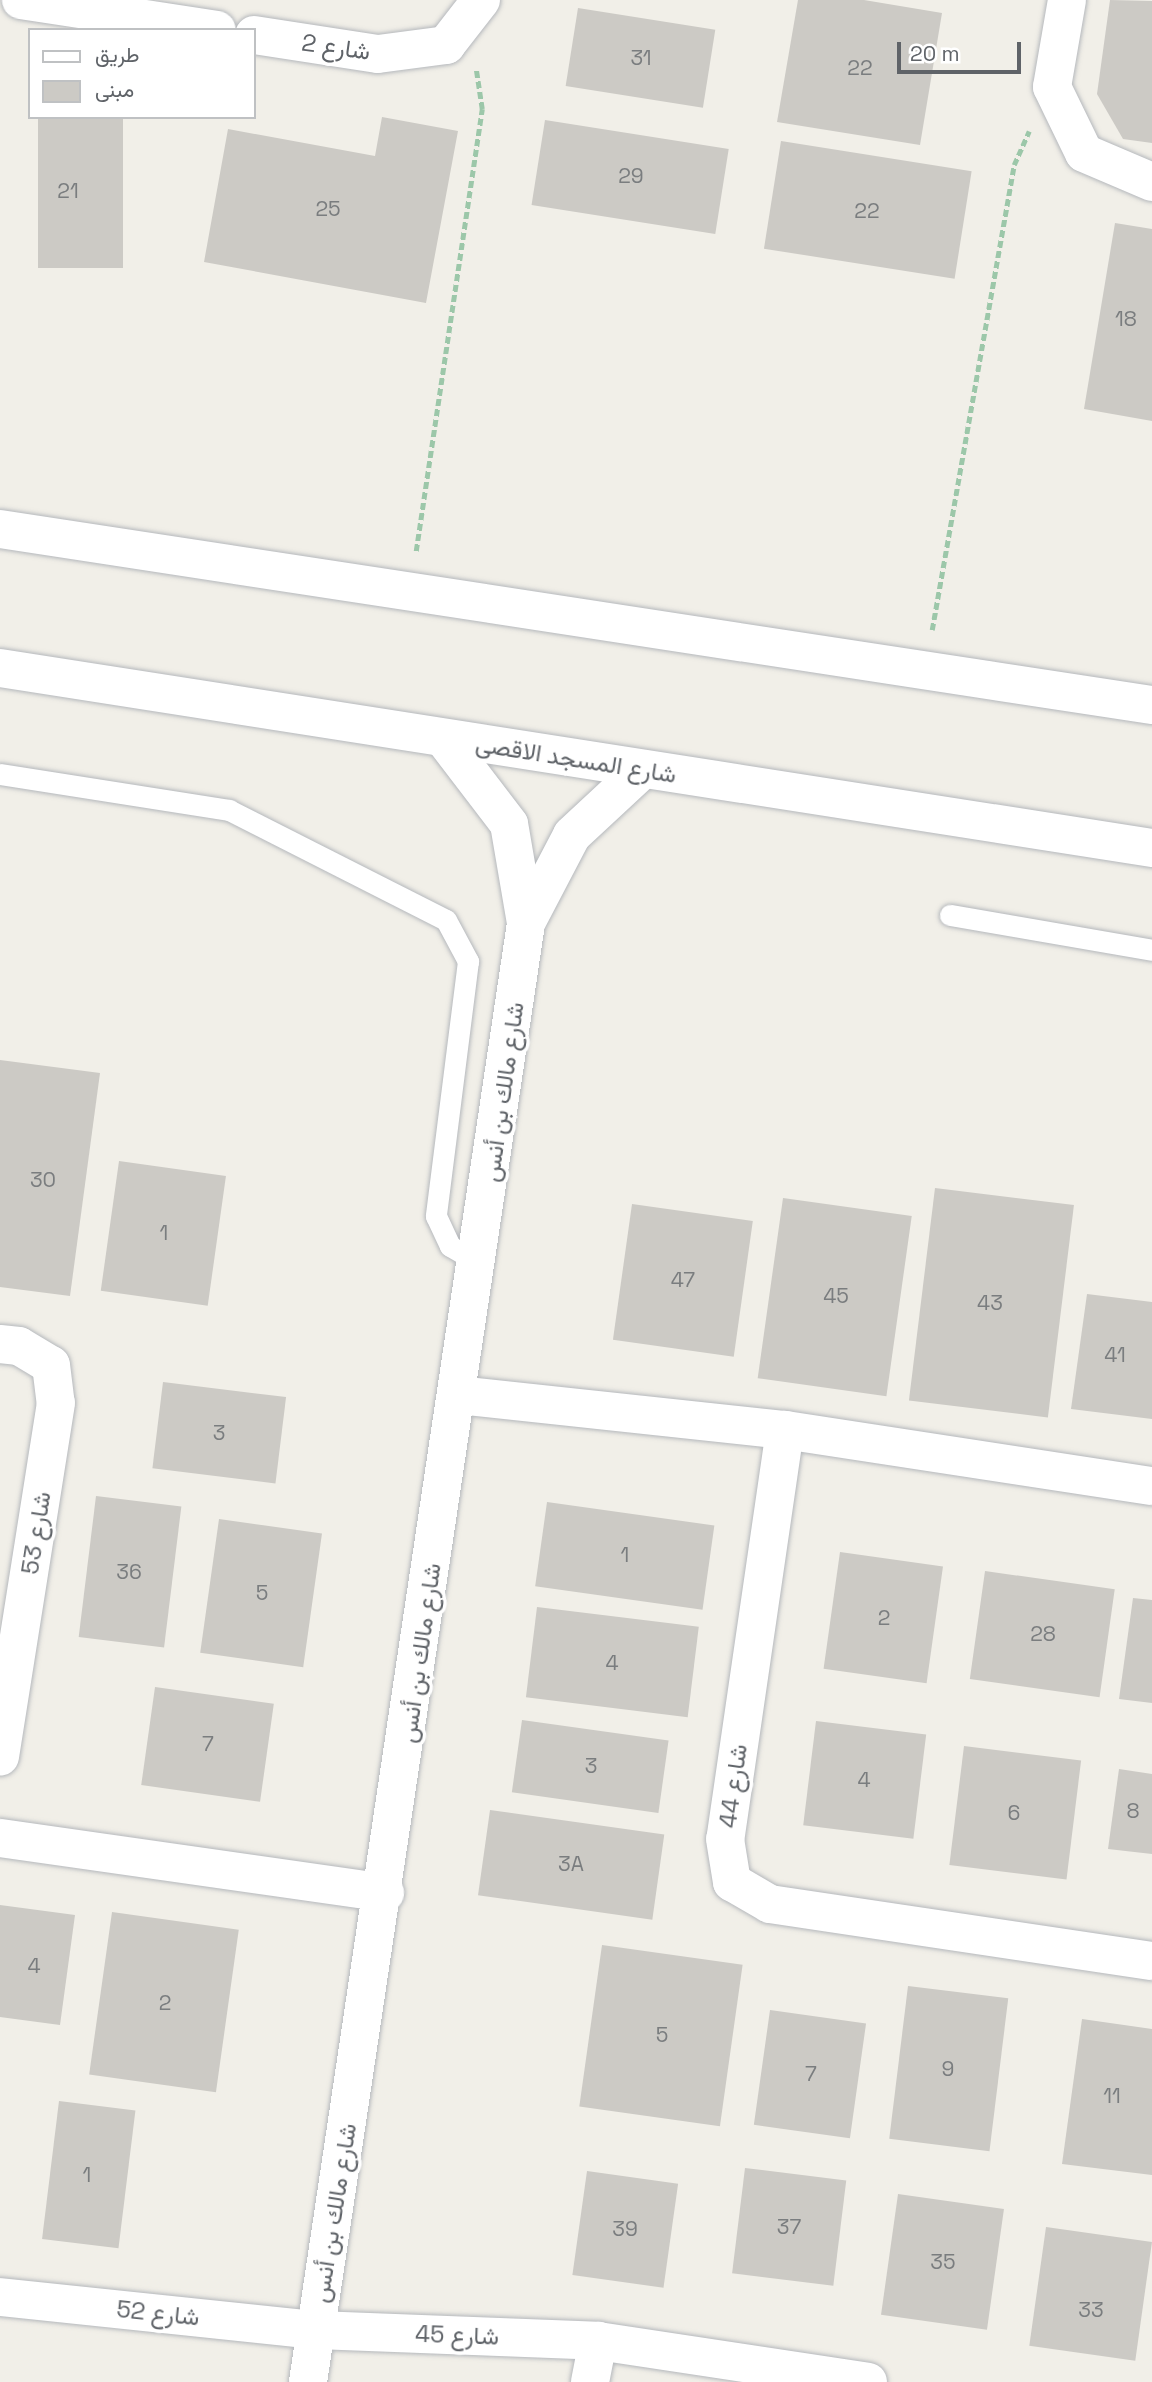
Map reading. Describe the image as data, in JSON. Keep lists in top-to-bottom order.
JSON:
{
  "streets": {
    "street": [
      "شارع 2",
      "شارع المسجد الاقصى",
      "شارع مالك بن أنس",
      "شارع 53",
      "شارع 44",
      "شارع 52",
      "شارع 45"
    ]
  },
  "crossings": [
    ["شارع المسجد الاقصى", "شارع مالك بن أنس"],
    ["شارع مالك بن أنس", "شارع 52"],
    ["شارع مالك بن أنس", "شارع 45"],
    ["شارع 52", "شارع 45"]
  ],
  "house_numbers": [
    "31",
    "22",
    "29",
    "21",
    "25",
    "22",
    "18",
    "30",
    "1",
    "47",
    "45",
    "43",
    "41",
    "3",
    "1",
    "36",
    "5",
    "2",
    "28",
    "4",
    "7",
    "3",
    "4",
    "8",
    "6",
    "3A",
    "4",
    "2",
    "5",
    "9",
    "7",
    "11",
    "1",
    "37",
    "39",
    "35",
    "33"
  ],
  "legend": ["طريق", "مبنى"],
  "scale_bar": "20 m"
}
